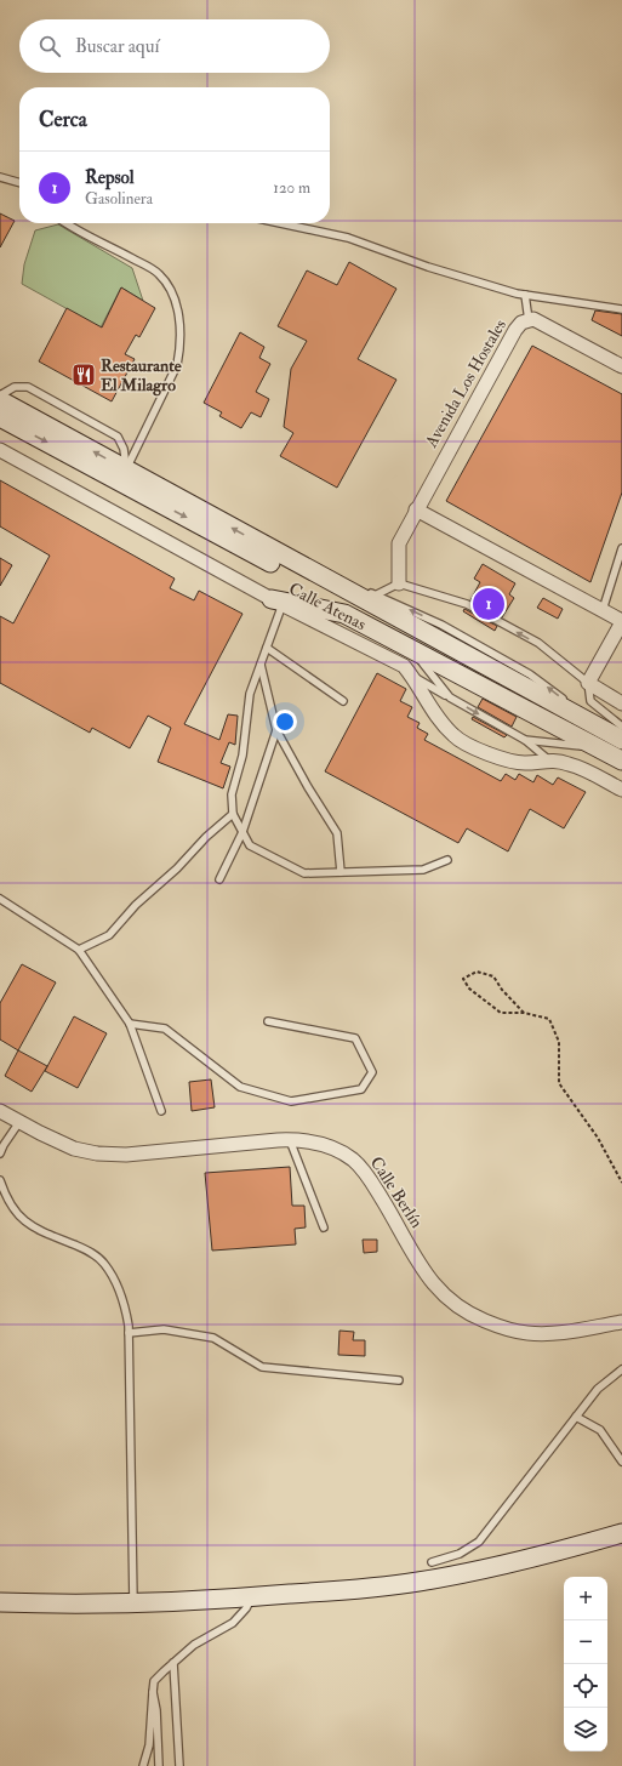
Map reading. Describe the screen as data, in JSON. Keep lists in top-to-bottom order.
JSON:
{
  "streets": {
    "street": ["Avenida Los Hostales", "Calle Atenas", "Calle Berlín"]
  },
  "places": {
    "restaurant": ["Restaurante El Milagro"]
  },
  "page": {
    "search": "Buscar aquí",
    "heading": "Cerca",
    "list": [
      {
        "mark": "1",
        "name": "Repsol",
        "note": "Gasolinera",
        "value": "120 m"
      }
    ],
    "pins": "1",
    "map_buttons": ["+", "−"]
  }
}
